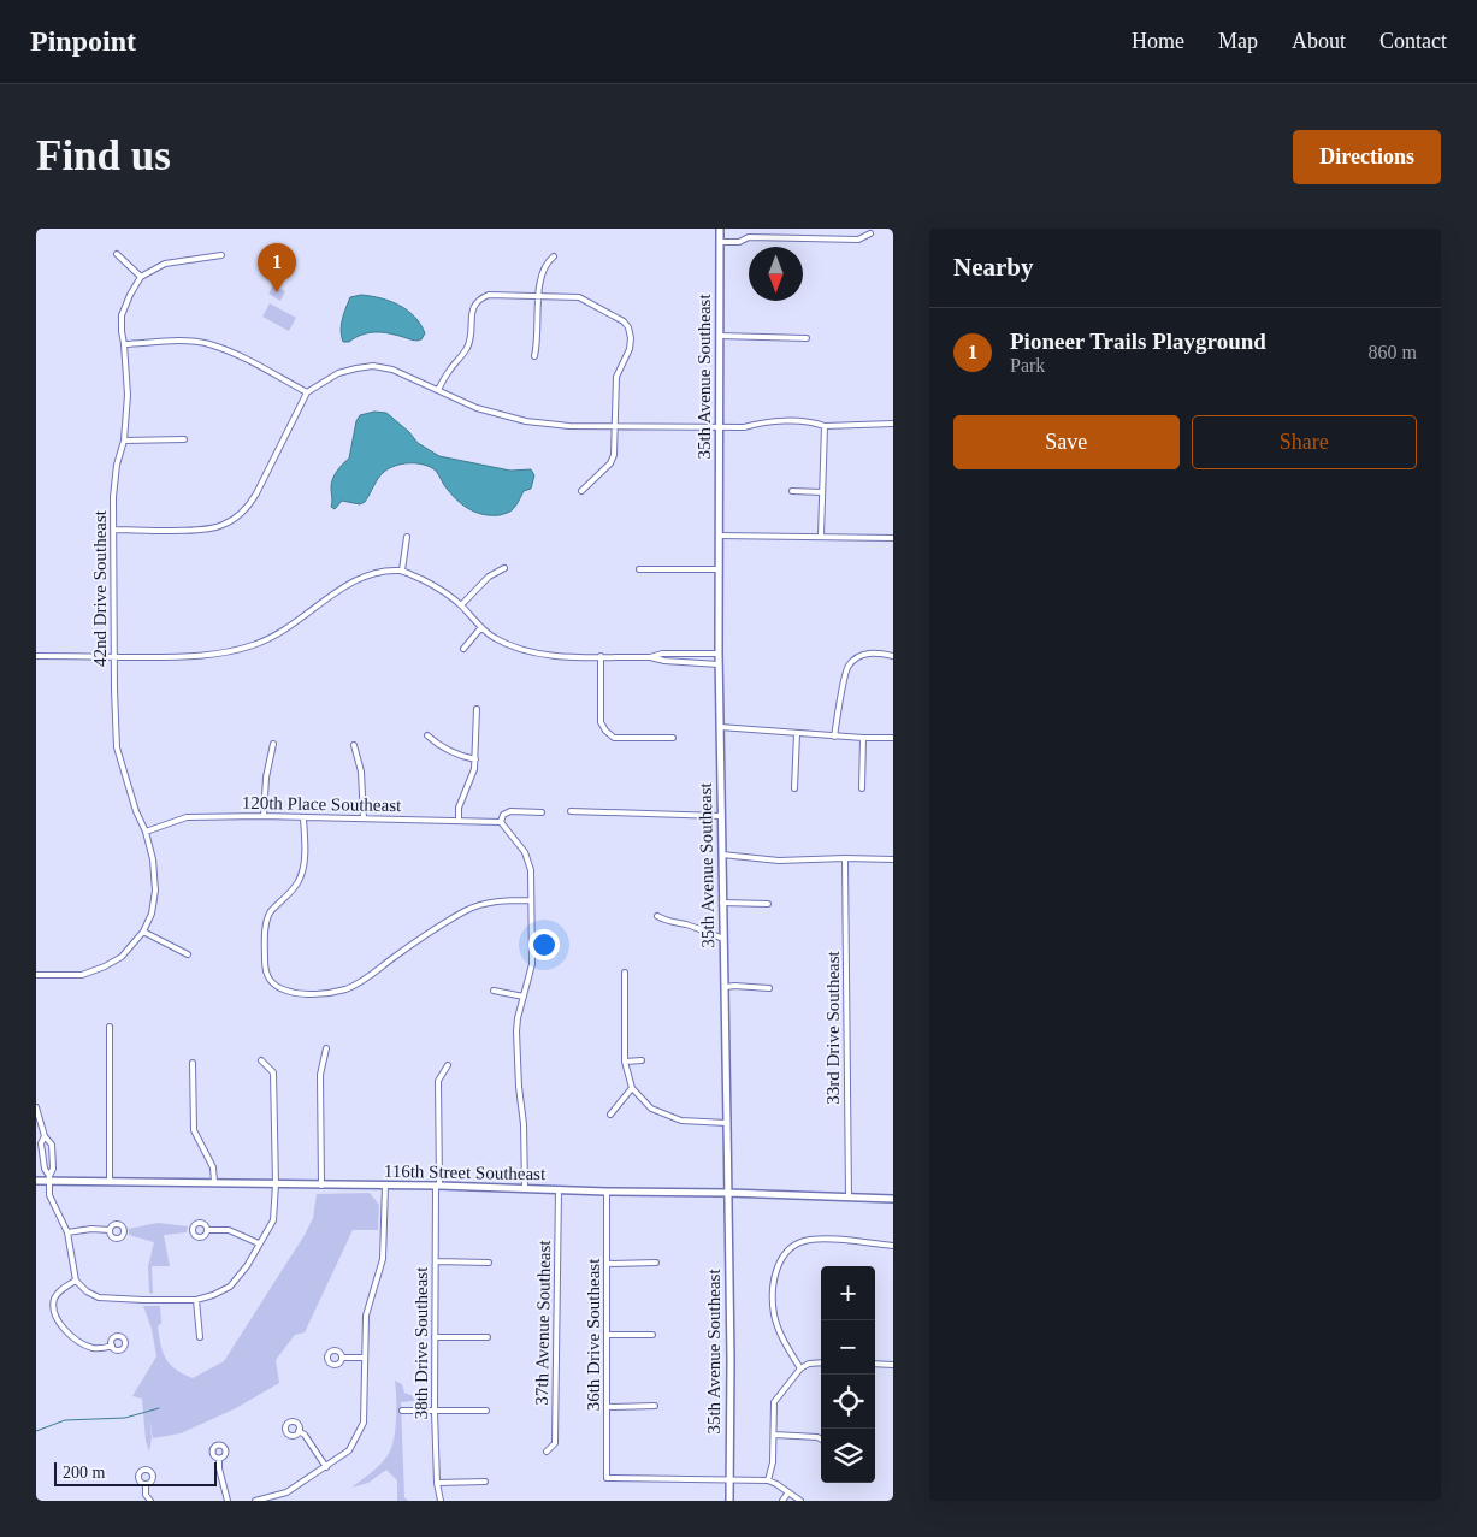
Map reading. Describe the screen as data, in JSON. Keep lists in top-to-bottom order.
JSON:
{
  "streets": {
    "street": [
      "35th Avenue Southeast",
      "42nd Drive Southeast",
      "120th Place Southeast",
      "33rd Drive Southeast",
      "116th Street Southeast",
      "37th Avenue Southeast",
      "36th Drive Southeast",
      "38th Drive Southeast"
    ]
  },
  "crossings": [
    ["35th Avenue Southeast", "116th Street Southeast"],
    ["35th Avenue Southeast", "36th Drive Southeast"],
    ["42nd Drive Southeast", "120th Place Southeast"],
    ["33rd Drive Southeast", "116th Street Southeast"],
    ["116th Street Southeast", "37th Avenue Southeast"],
    ["116th Street Southeast", "36th Drive Southeast"],
    ["116th Street Southeast", "38th Drive Southeast"]
  ],
  "scale_bar": "200 m",
  "north": "bottom",
  "page": {
    "header": "Pinpoint",
    "nav": [
      "Home",
      "Map",
      "About",
      "Contact"
    ],
    "buttons": [
      "Directions",
      ["Save", "Share"]
    ],
    "title": "Find us",
    "heading": "Nearby",
    "pins": "1",
    "list": [
      {
        "mark": "1",
        "name": "Pioneer Trails Playground",
        "note": "Park",
        "value": "860 m"
      }
    ],
    "map_buttons": ["+", "−"],
    "scale": "200 m"
  }
}
